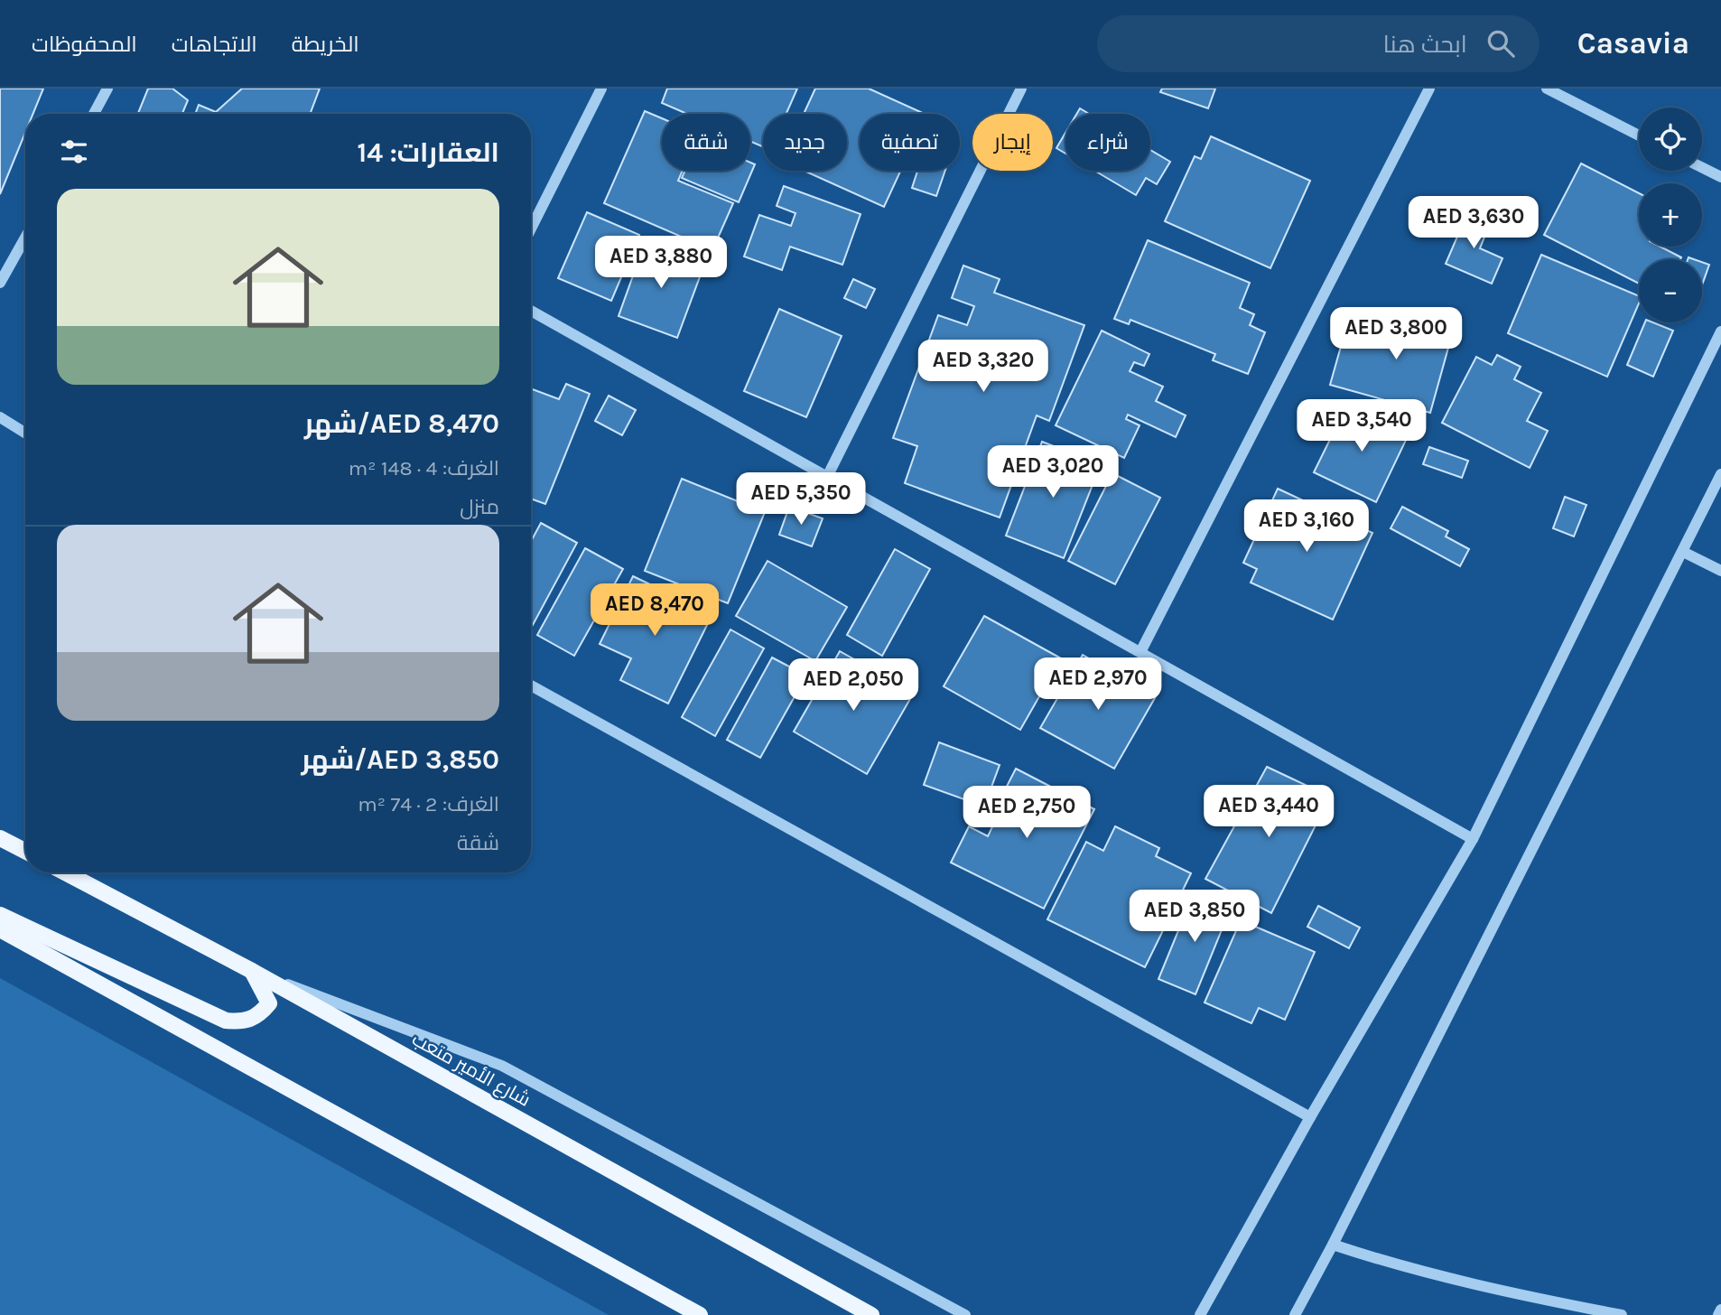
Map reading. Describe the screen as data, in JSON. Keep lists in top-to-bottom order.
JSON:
{
  "streets": {
    "main road": ["شارع الأمير متعب"]
  },
  "page": {
    "header": "Casavia",
    "search": "ابحث هنا",
    "nav": ["الخريطة", "الاتجاهات", "المحفوظات"],
    "map_buttons": ["+", "−"],
    "chip": [
      "شراء",
      "إيجار",
      "تصفية",
      "جديد",
      "شقة"
    ],
    "heading": "العقارات: 14",
    "list": [
      {
        "name": "AED 8,470/شهر",
        "note": "الغرف: 4 · 148 m² · منزل"
      },
      {
        "name": "AED 3,850/شهر",
        "note": "الغرف: 2 · 74 m² · شقة"
      }
    ],
    "price": [
      "AED 3,630",
      "AED 3,880",
      "AED 3,800",
      "AED 3,320",
      "AED 3,540",
      "AED 3,020",
      "AED 5,350",
      "AED 3,160",
      "AED 8,470",
      "AED 2,970",
      "AED 2,050",
      "AED 3,440",
      "AED 2,750",
      "AED 3,850"
    ]
  }
}
